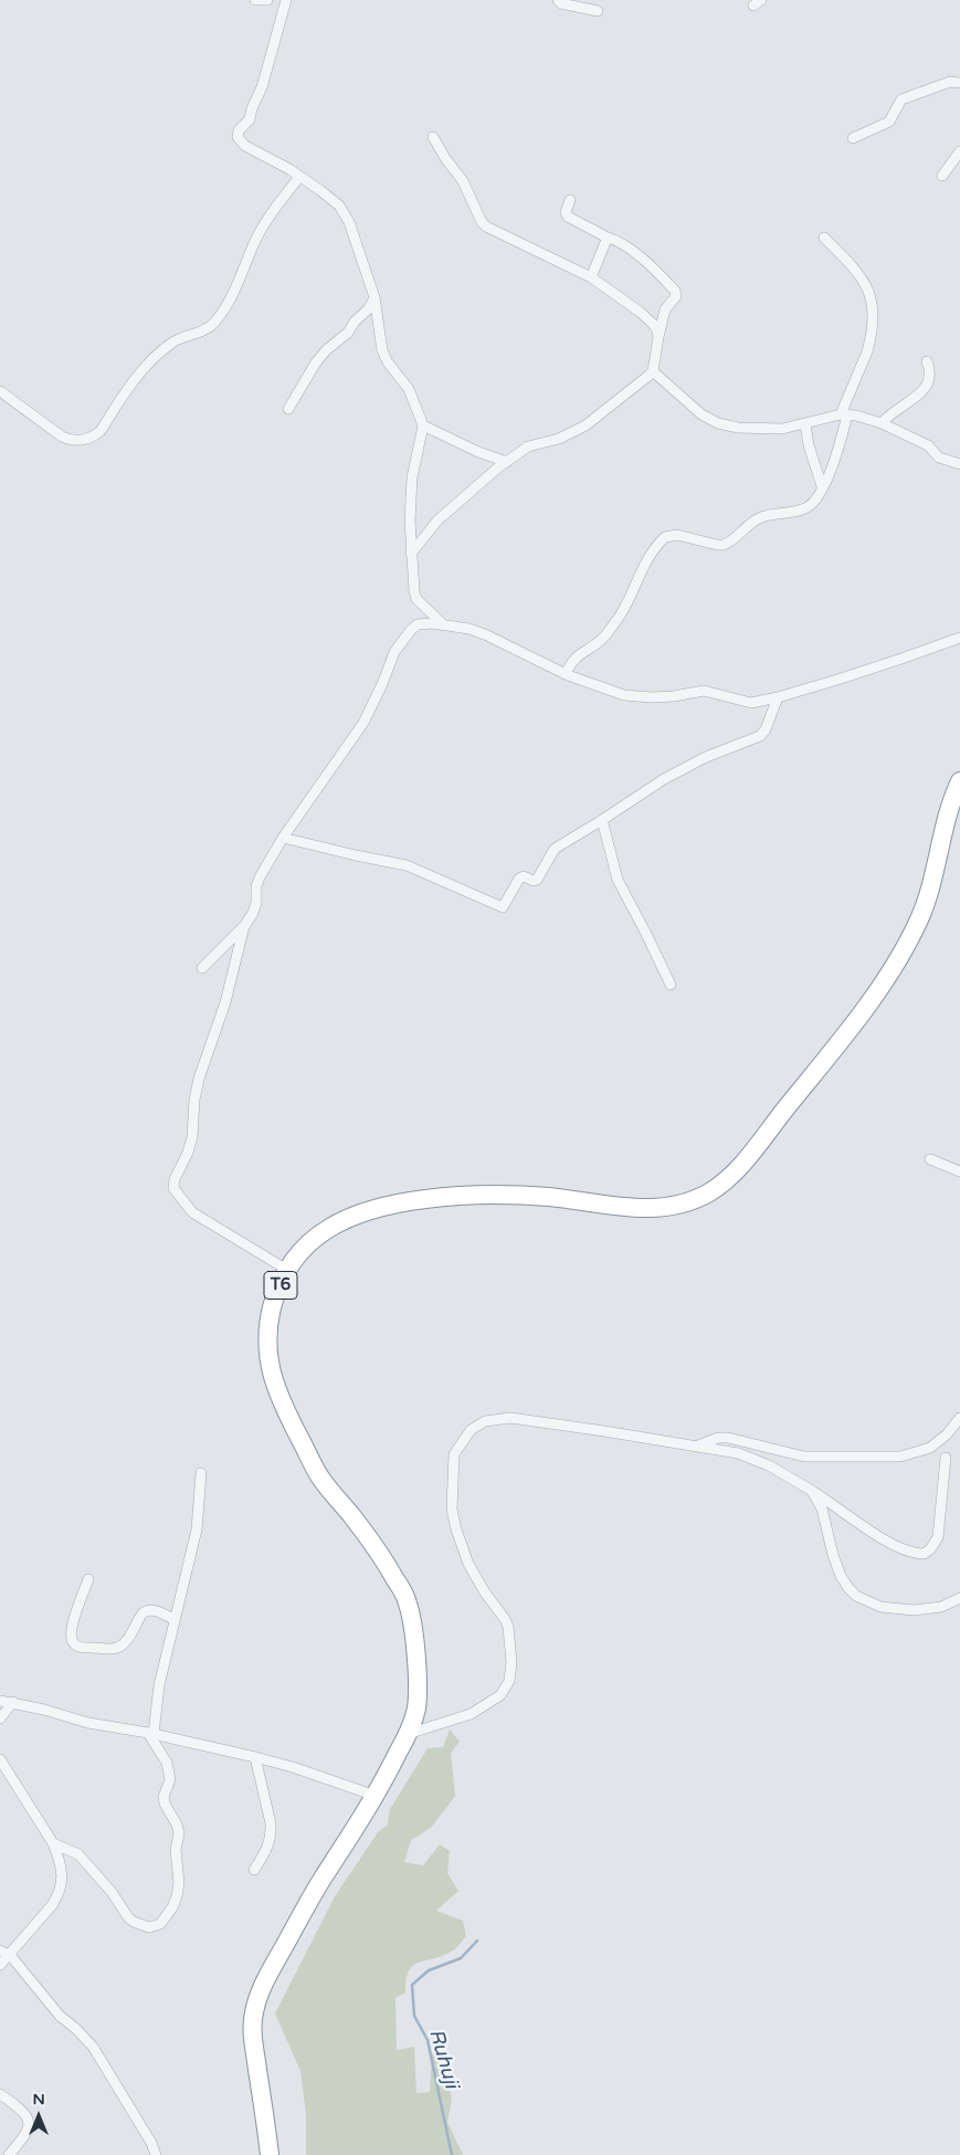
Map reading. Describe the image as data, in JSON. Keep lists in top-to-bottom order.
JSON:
{
  "streets": {
    "highway": ["T6"]
  },
  "water": ["Ruhuji"],
  "north": "top"
}
